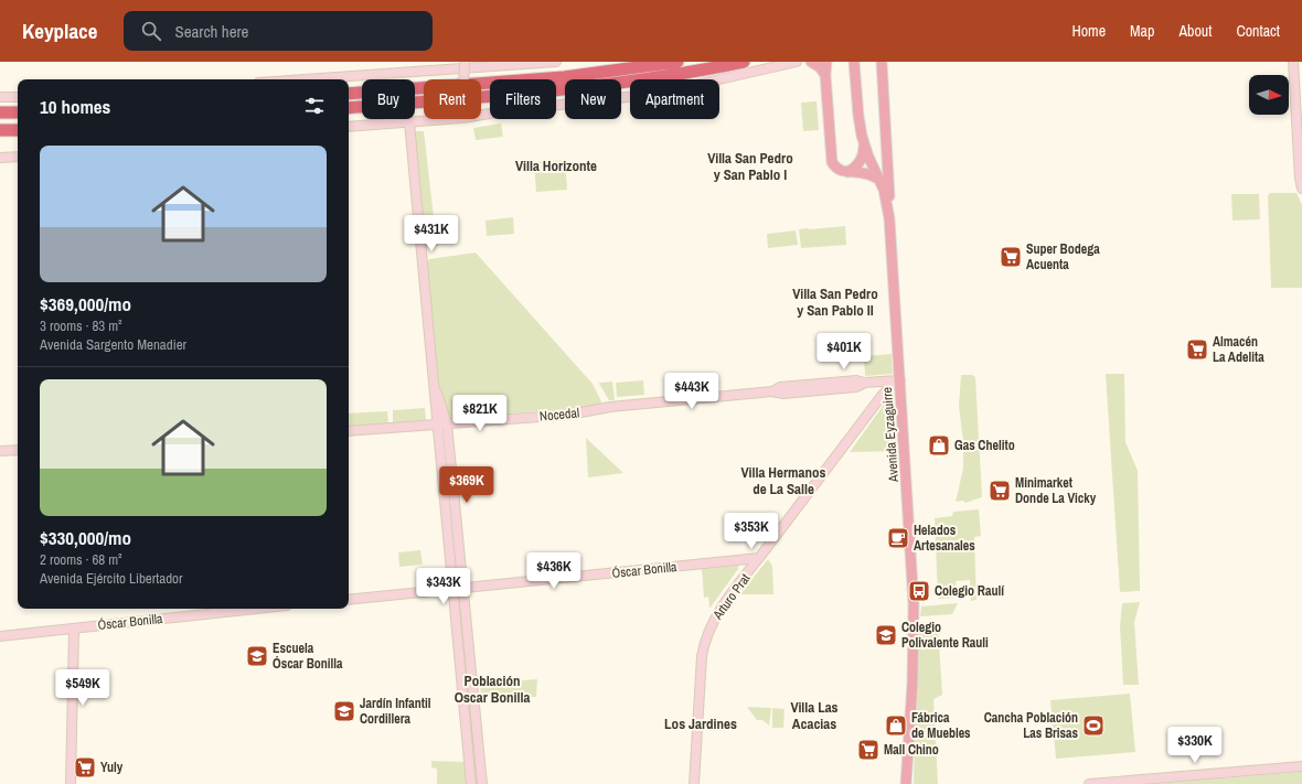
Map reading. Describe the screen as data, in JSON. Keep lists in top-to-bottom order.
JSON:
{
  "streets": {
    "main road": [
      "Nocedal",
      "Avenida Eyzaguirre",
      "Óscar Bonilla",
      "Arturo Prat"
    ]
  },
  "crossings": [
    ["Nocedal", "Avenida Eyzaguirre"],
    ["Nocedal", "Arturo Prat"],
    ["Avenida Eyzaguirre", "Arturo Prat"],
    ["Óscar Bonilla", "Arturo Prat"]
  ],
  "districts": [
    "Villa San Pedro y San Pablo I",
    "Villa Horizonte",
    "Villa San Pedro y San Pablo II",
    "Villa Hermanos de La Salle",
    "Población Oscar Bonilla",
    "Villa Las Acacias",
    "Los Jardines"
  ],
  "places": {
    "supermarket": [
      "Super Bodega Acuenta",
      "Almacén La Adelita",
      "Minimarket Donde La Vicky",
      "Mall Chino",
      "Yuly"
    ],
    "shop": ["Gas Chelito", "Fábrica de Muebles"],
    "cafe": ["Helados Artesanales"],
    "bus stop": ["Colegio Raulí"],
    "school or university": ["Colegio Polivalente Rauli", "Escuela Óscar Bonilla", "Jardín Infantil Cordillera"],
    "sports": ["Cancha Población Las Brisas"]
  },
  "north": "right",
  "page": {
    "header": "Keyplace",
    "search": "Search here",
    "nav": [
      "Home",
      "Map",
      "About",
      "Contact"
    ],
    "chip": [
      "Buy",
      "Rent",
      "Filters",
      "New",
      "Apartment"
    ],
    "heading": "10 homes",
    "list": [
      {
        "name": "$369,000/mo",
        "note": "3 rooms · 83 m² · Avenida Sargento Menadier"
      },
      {
        "name": "$330,000/mo",
        "note": "2 rooms · 68 m² · Avenida Ejército Libertador"
      }
    ],
    "price": [
      "$431K",
      "$401K",
      "$443K",
      "$821K",
      "$369K",
      "$353K",
      "$436K",
      "$343K",
      "$549K",
      "$330K"
    ]
  }
}
